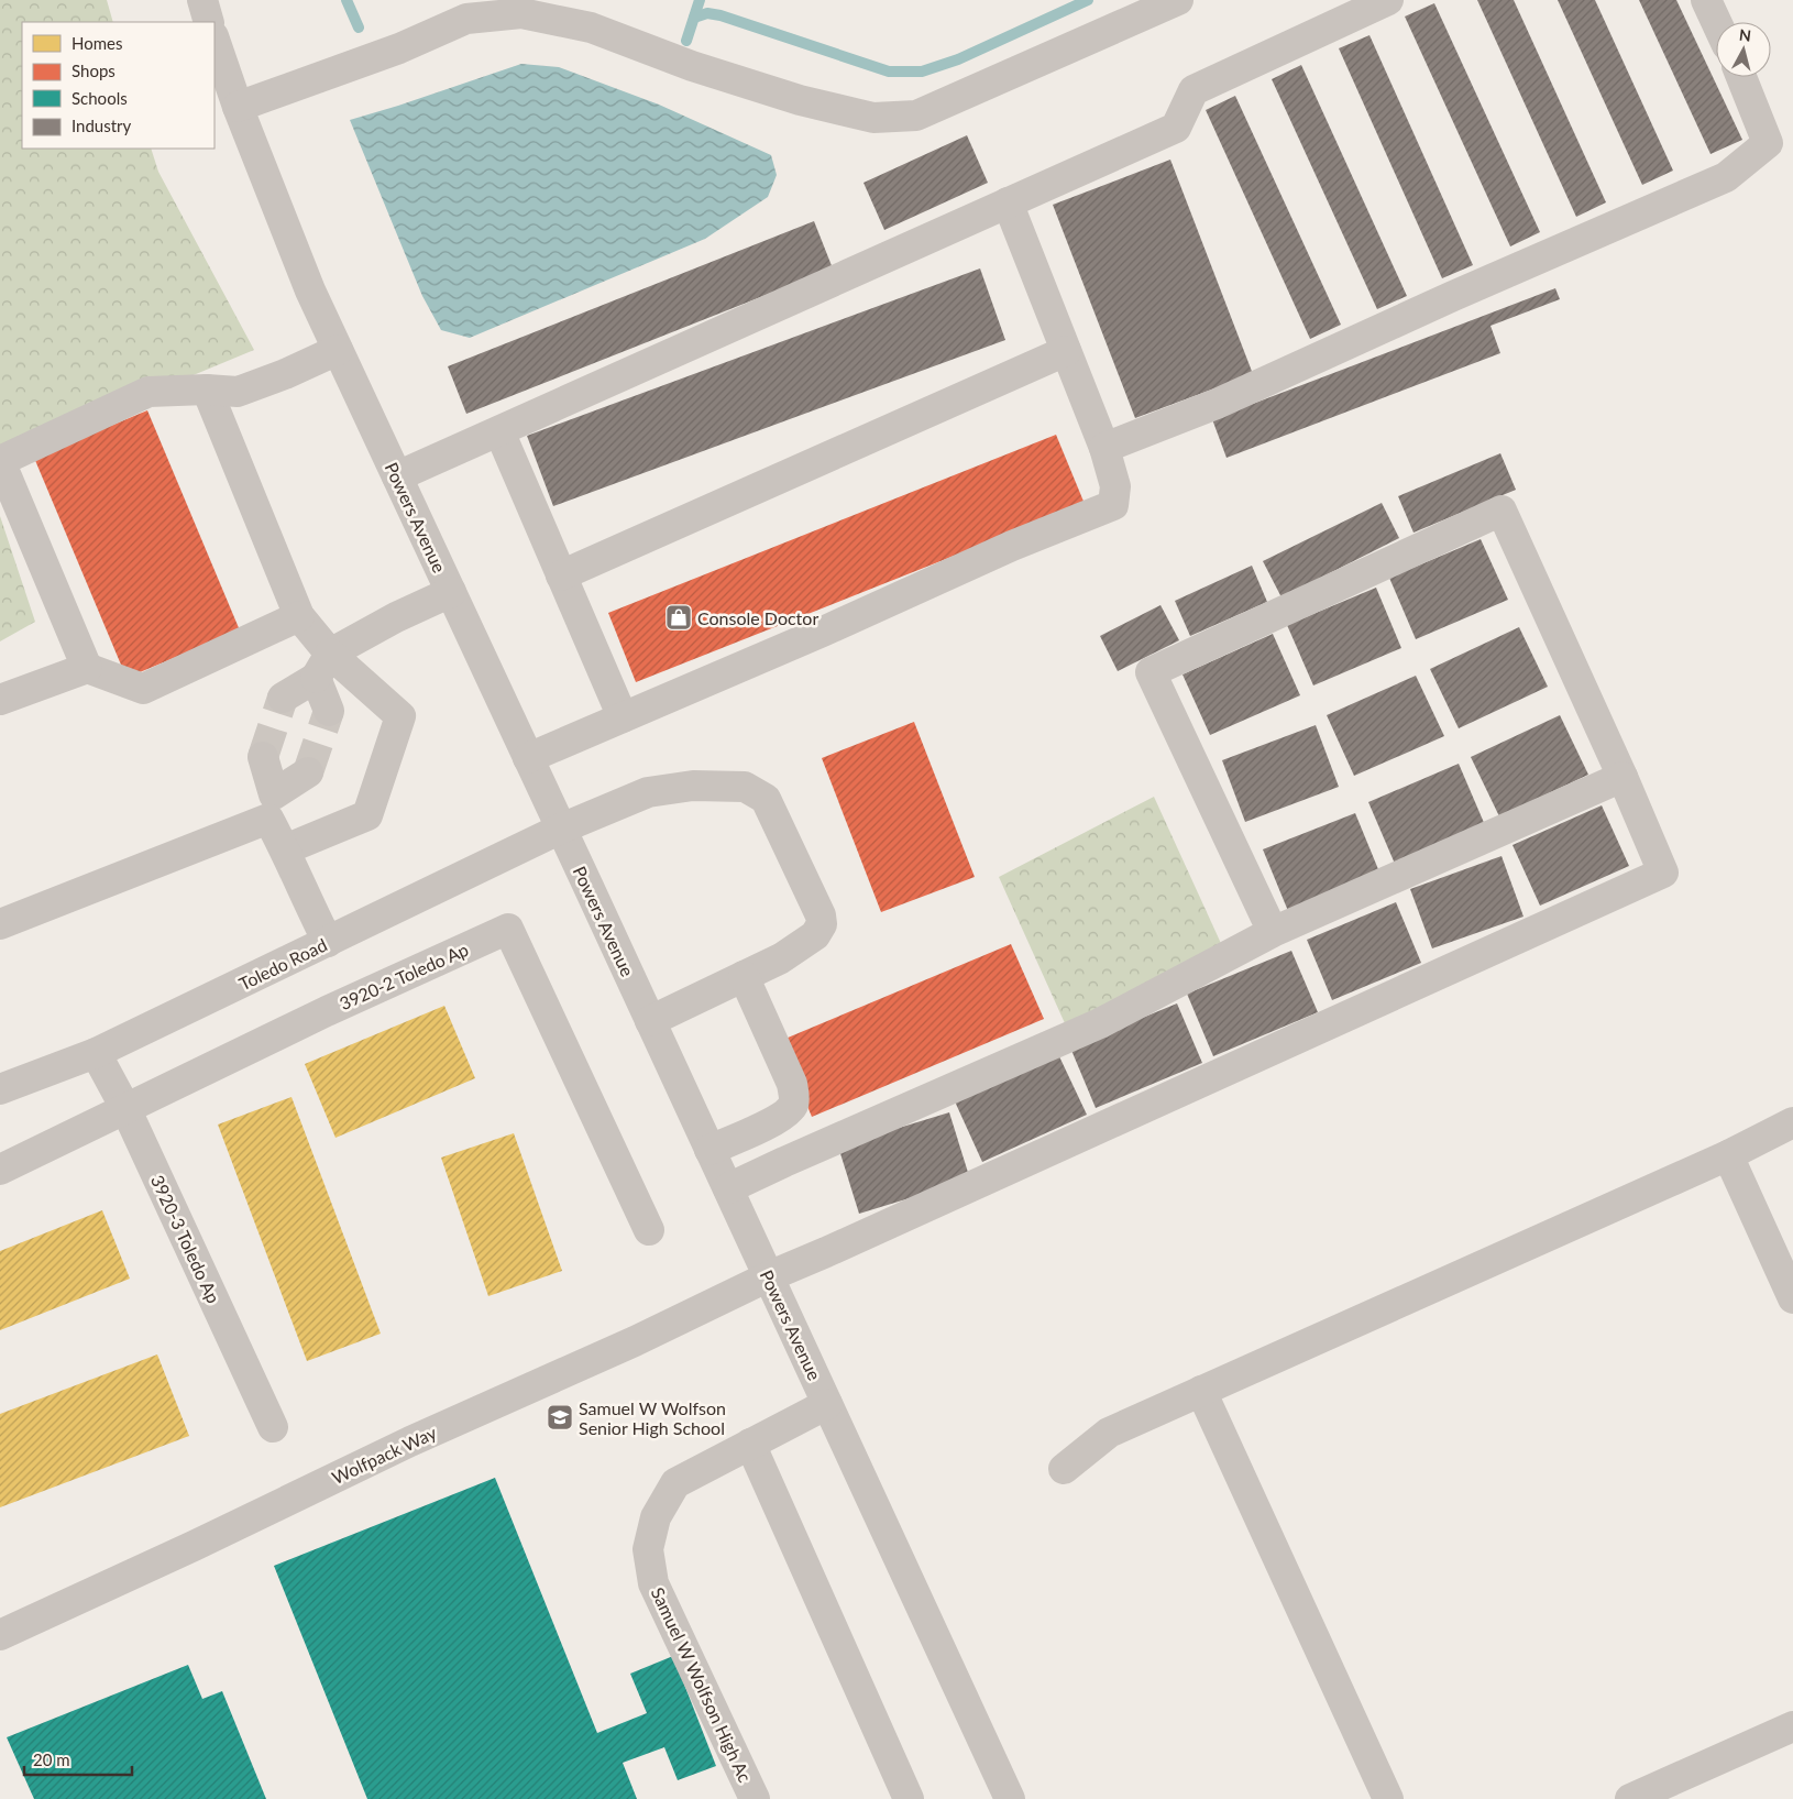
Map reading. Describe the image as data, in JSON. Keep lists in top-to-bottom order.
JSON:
{
  "streets": {
    "street": [
      "Powers Avenue",
      "Toledo Road",
      "3920-2 Toledo Ap",
      "3920-3 Toledo Ap",
      "Wolfpack Way",
      "Samuel W Wolfson High Ac"
    ]
  },
  "crossings": [
    ["Powers Avenue", "Toledo Road"],
    ["Powers Avenue", "Wolfpack Way"],
    ["Powers Avenue", "Samuel W Wolfson High Ac"],
    ["Toledo Road", "3920-3 Toledo Ap"],
    ["3920-2 Toledo Ap", "3920-3 Toledo Ap"]
  ],
  "places": {
    "shop": ["Console Doctor"],
    "school or university": ["Samuel W Wolfson Senior High School"]
  },
  "legend": [
    "Homes",
    "Shops",
    "Schools",
    "Industry"
  ],
  "scale_bar": "20 m",
  "north": "top"
}
